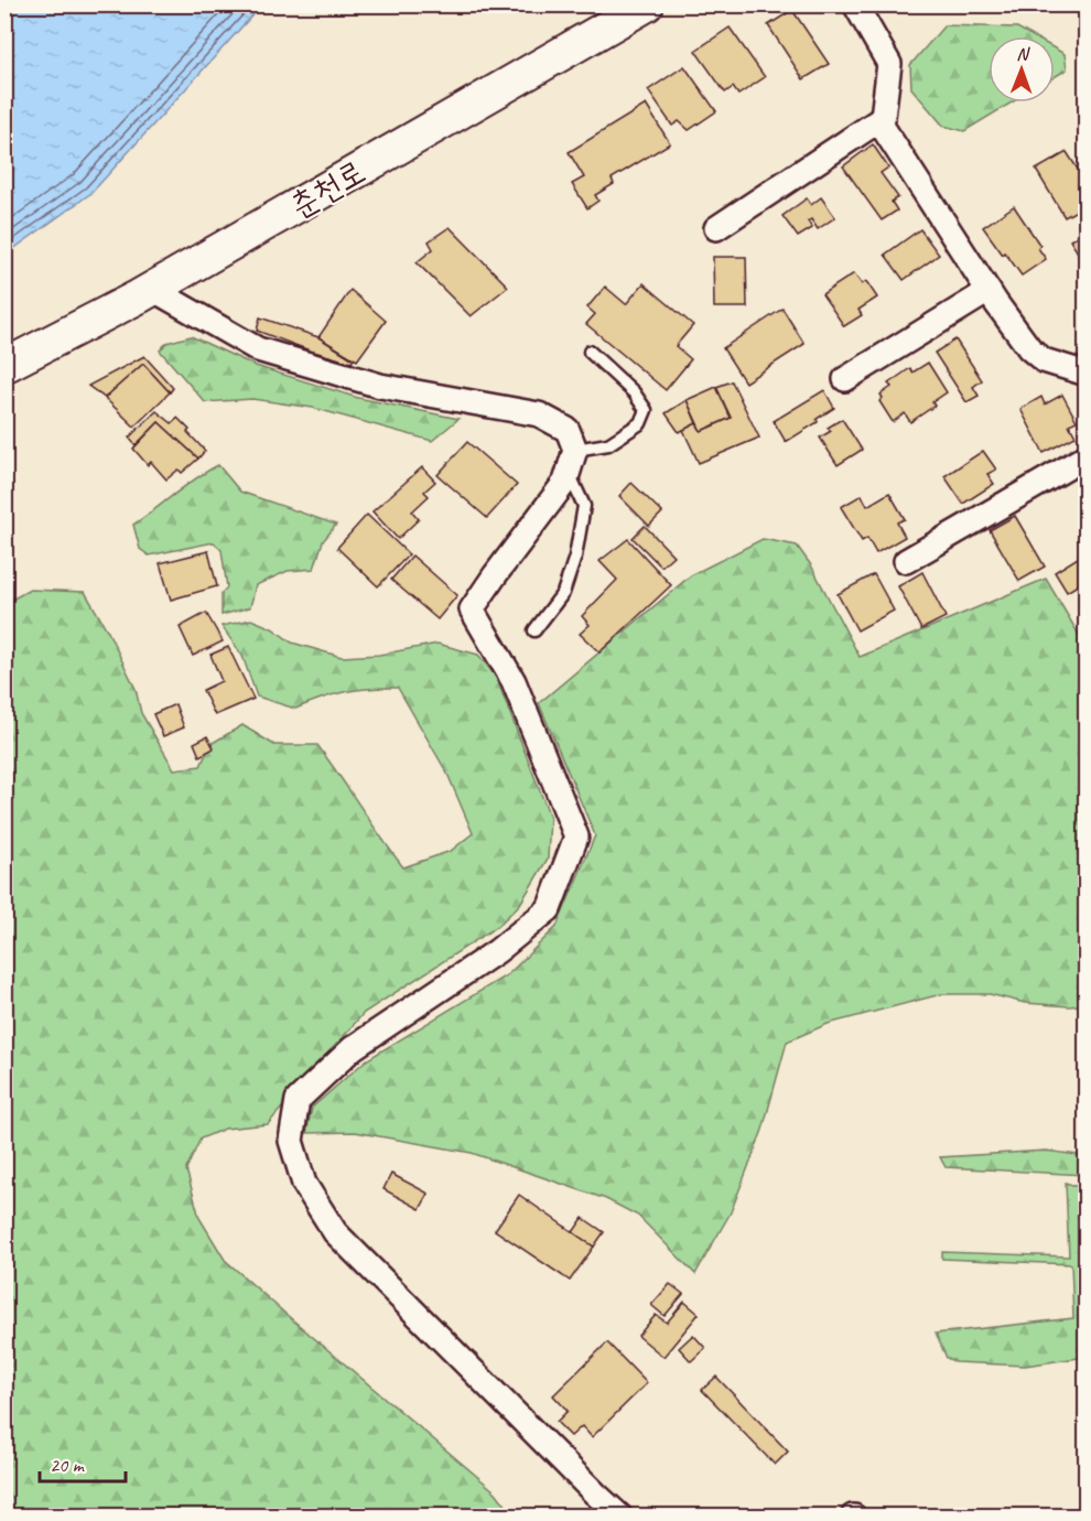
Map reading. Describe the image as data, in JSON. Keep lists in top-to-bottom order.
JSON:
{
  "streets": {
    "street": ["춘천로"]
  },
  "scale_bar": "20 m",
  "north": "top"
}
